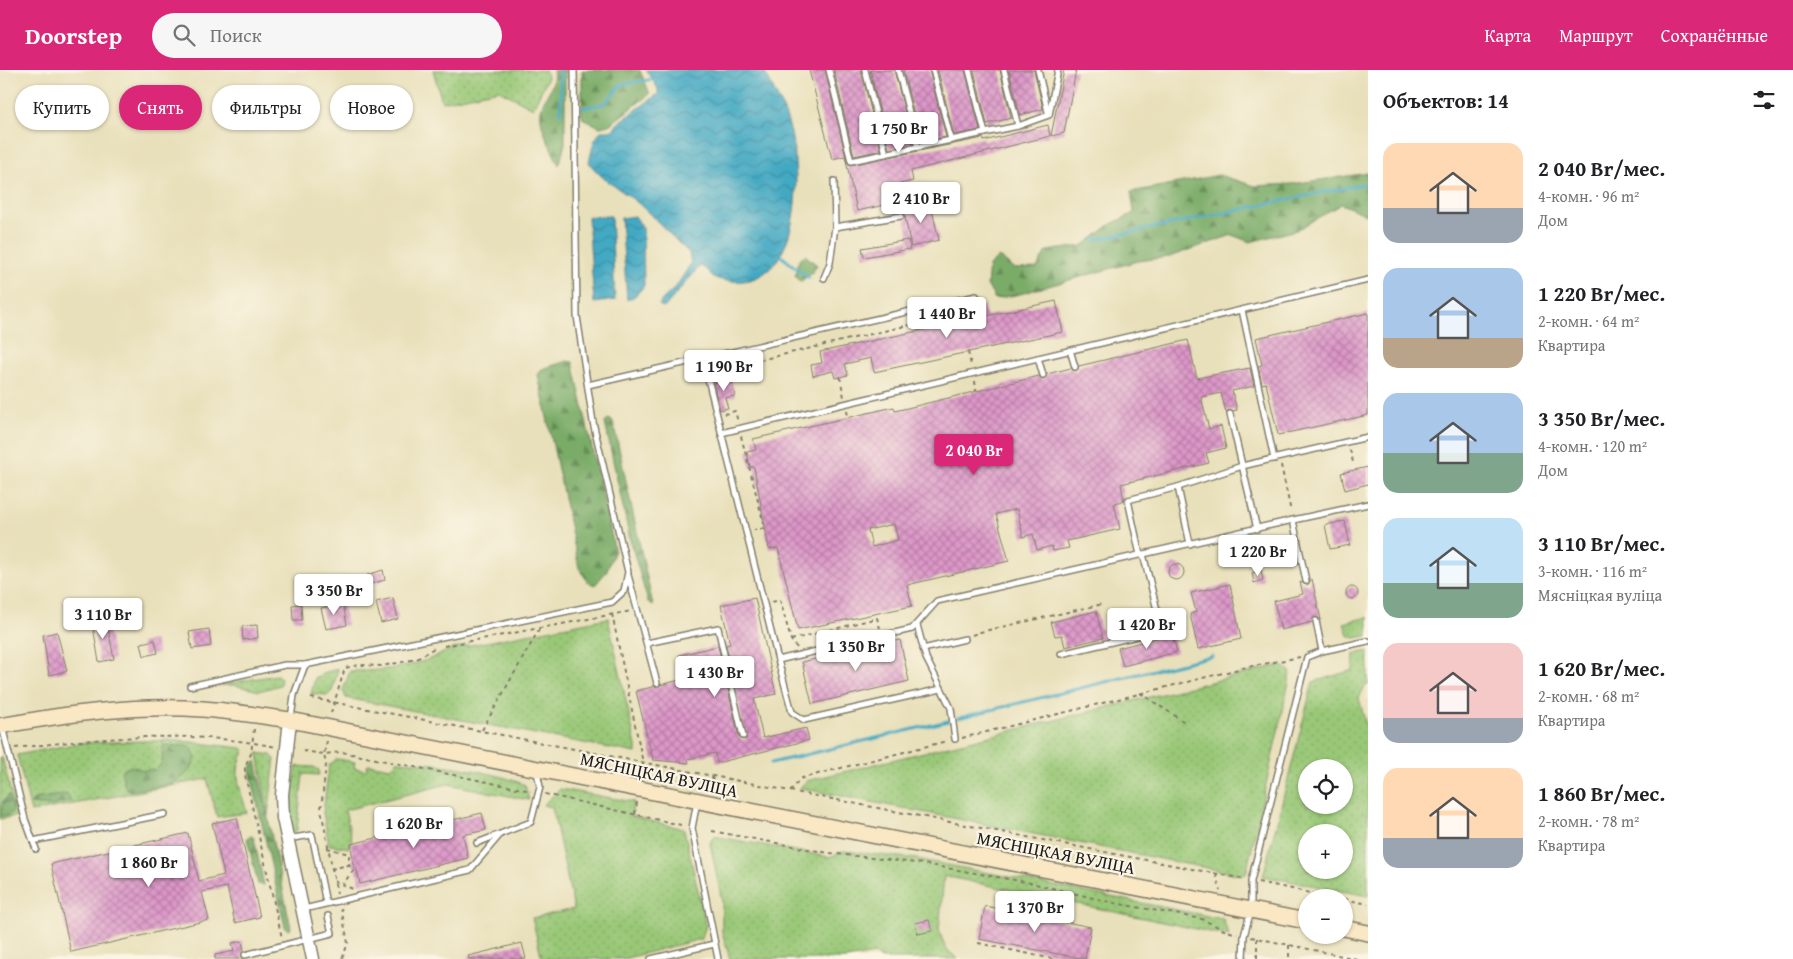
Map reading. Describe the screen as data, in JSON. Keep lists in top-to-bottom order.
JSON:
{
  "streets": {
    "main road": ["МЯСНІЦКАЯ ВУЛІЦА"]
  },
  "page": {
    "header": "Doorstep",
    "search": "Поиск",
    "nav": ["Карта", "Маршрут", "Сохранённые"],
    "heading": "Объектов: 14",
    "chip": [
      "Купить",
      "Снять",
      "Фильтры",
      "Новое"
    ],
    "price": [
      "1 750 Br",
      "2 410 Br",
      "1 440 Br",
      "1 190 Br",
      "2 040 Br",
      "1 220 Br",
      "3 350 Br",
      "3 110 Br",
      "1 420 Br",
      "1 350 Br",
      "1 430 Br",
      "1 620 Br",
      "1 860 Br",
      "1 370 Br"
    ],
    "list": [
      {
        "name": "2 040 Br/мес.",
        "note": "4-комн. · 96 m² · Дом"
      },
      {
        "name": "1 220 Br/мес.",
        "note": "2-комн. · 64 m² · Квартира"
      },
      {
        "name": "3 350 Br/мес.",
        "note": "4-комн. · 120 m² · Дом"
      },
      {
        "name": "3 110 Br/мес.",
        "note": "3-комн. · 116 m² · Мясніцкая вуліца"
      },
      {
        "name": "1 620 Br/мес.",
        "note": "2-комн. · 68 m² · Квартира"
      },
      {
        "name": "1 860 Br/мес.",
        "note": "2-комн. · 78 m² · Квартира"
      }
    ],
    "map_buttons": ["+", "−"]
  }
}
